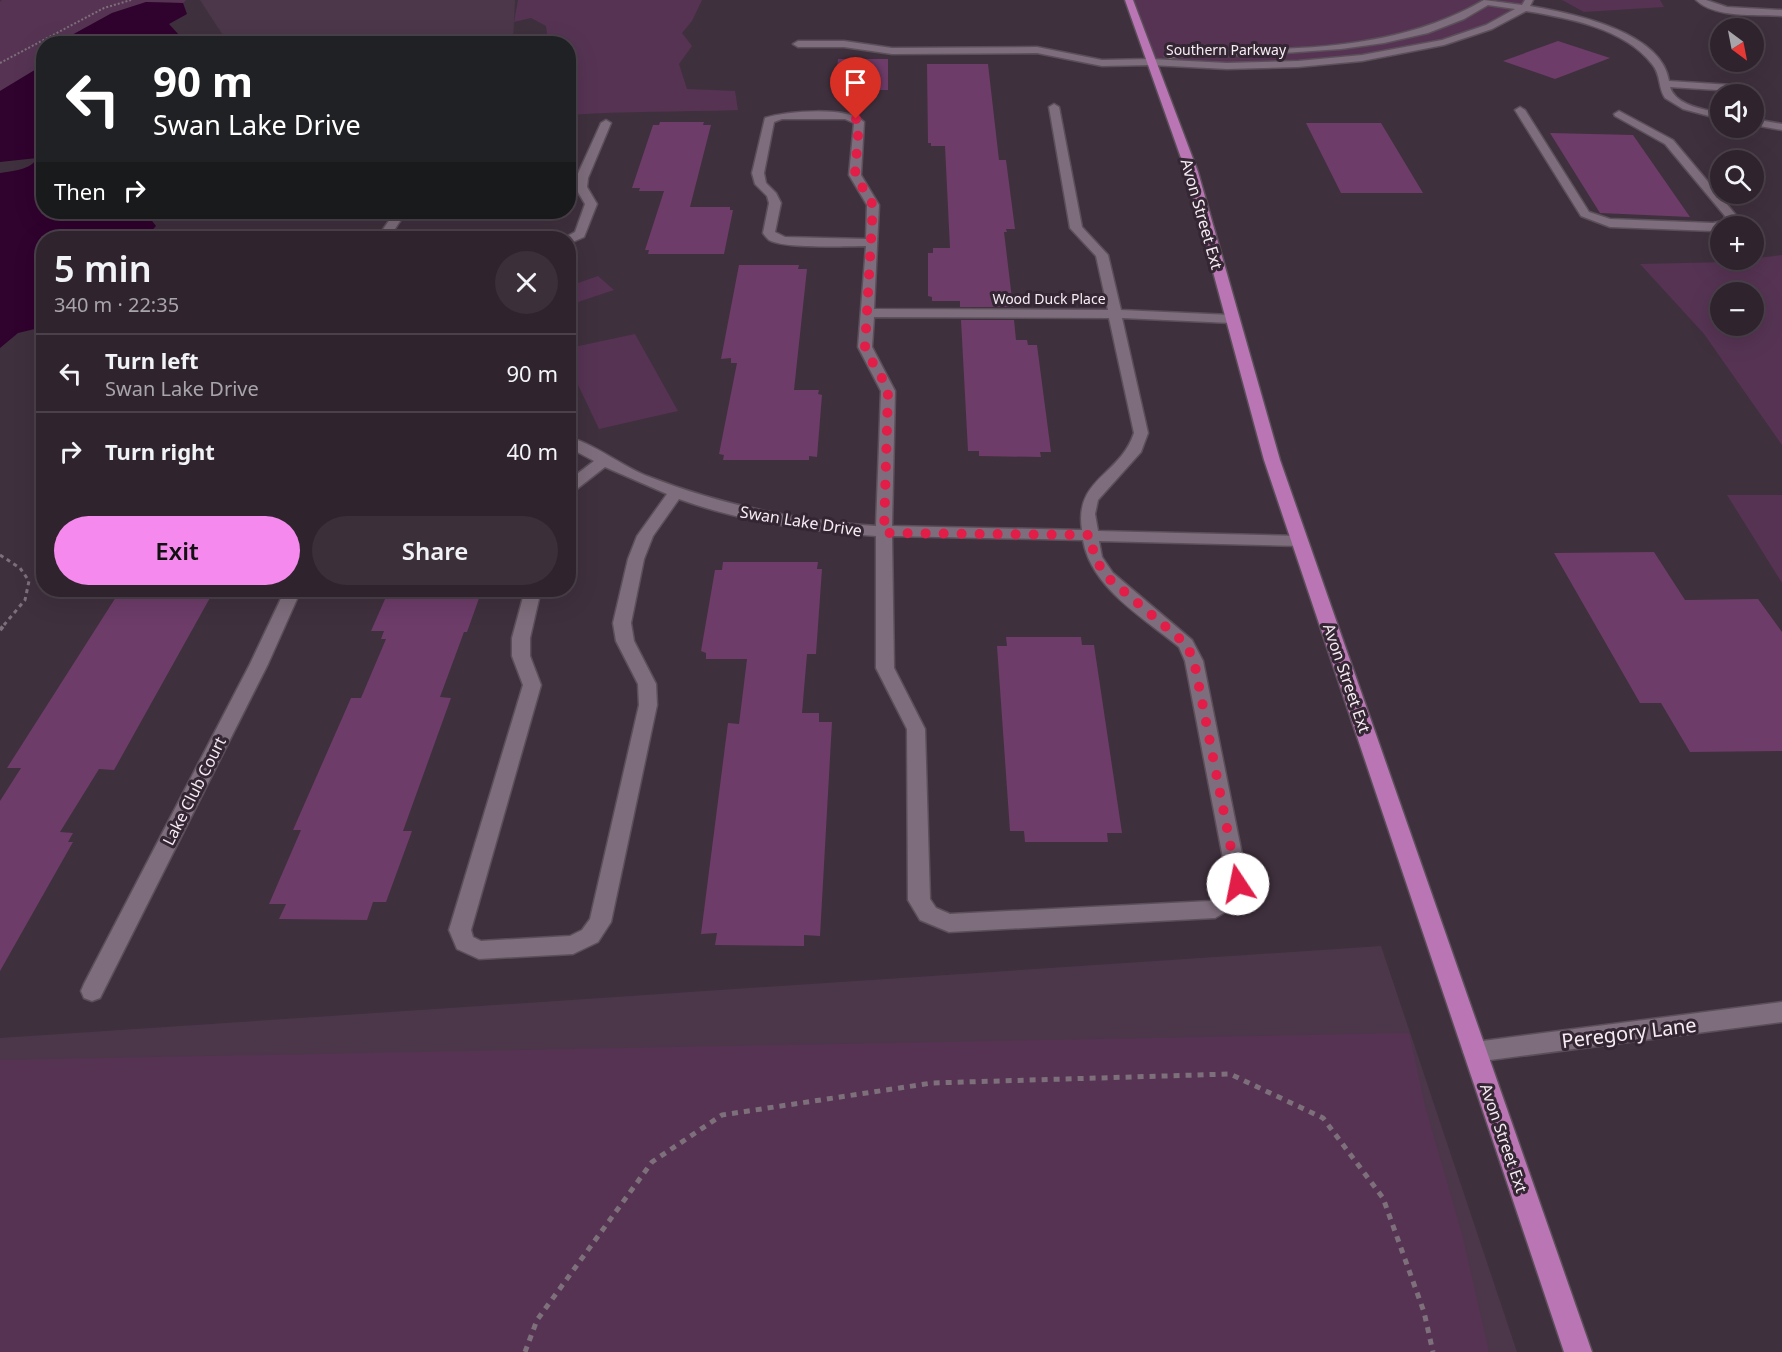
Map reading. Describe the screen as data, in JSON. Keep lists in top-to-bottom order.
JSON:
{
  "streets": {
    "main road": ["Avon Street Ext"],
    "street": [
      "Southern Parkway",
      "Wood Duck Place",
      "Swan Lake Drive",
      "Lake Club Court",
      "Peregory Lane"
    ]
  },
  "crossings": [
    ["Southern Parkway", "Avon Street Ext"],
    ["Avon Street Ext", "Wood Duck Place"],
    ["Avon Street Ext", "Swan Lake Drive"],
    ["Avon Street Ext", "Peregory Lane"]
  ],
  "north": "bottom right",
  "page": {
    "map_buttons": ["+", "−"],
    "turn": ["90 m", "Swan Lake Drive"],
    "then": "Then",
    "heading": ["5 min", "340 m · 22:35"],
    "list": [
      {
        "name": "Turn left",
        "note": "Swan Lake Drive",
        "value": "90 m"
      },
      {
        "name": "Turn right",
        "value": "40 m"
      }
    ],
    "buttons": ["Exit", "Share"]
  }
}
